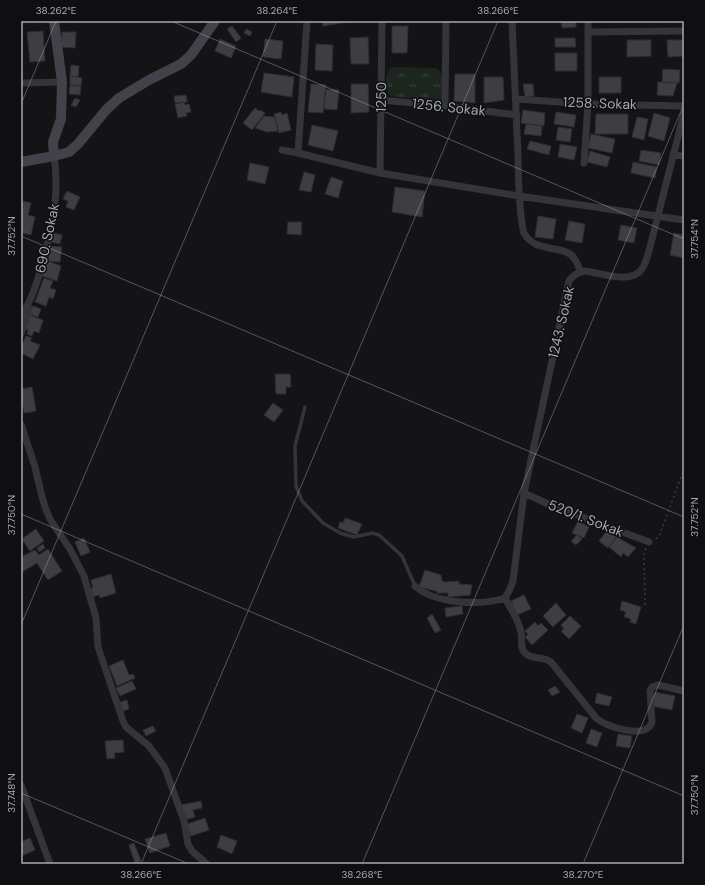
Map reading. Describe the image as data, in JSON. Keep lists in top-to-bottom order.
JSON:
{
  "streets": {
    "street": [
      "1250",
      "1258. Sokak",
      "1256. Sokak",
      "690. Sokak",
      "1243. Sokak",
      "520/1. Sokak"
    ]
  },
  "crossings": [
    ["1250", "1256. Sokak"],
    ["1243. Sokak", "520/1. Sokak"]
  ],
  "coordinates": [
    "38.262°E",
    "38.264°E",
    "38.266°E",
    "37.752°N",
    "37.754°N",
    "37.750°N",
    "37.748°N",
    "38.268°E",
    "38.270°E"
  ]
}
